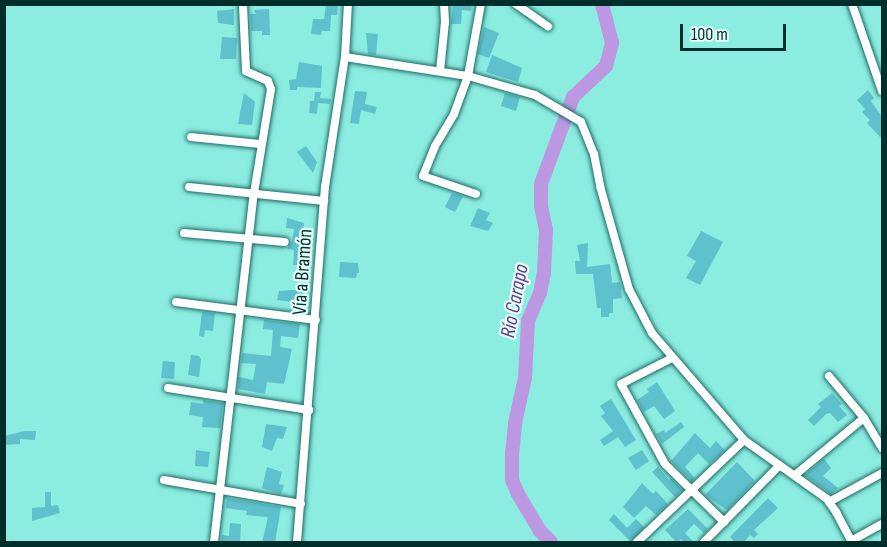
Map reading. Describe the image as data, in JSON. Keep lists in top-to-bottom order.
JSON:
{
  "streets": {
    "street": ["Vía a Bramón"]
  },
  "water": ["Río Carapo"],
  "scale_bar": "100 m"
}
